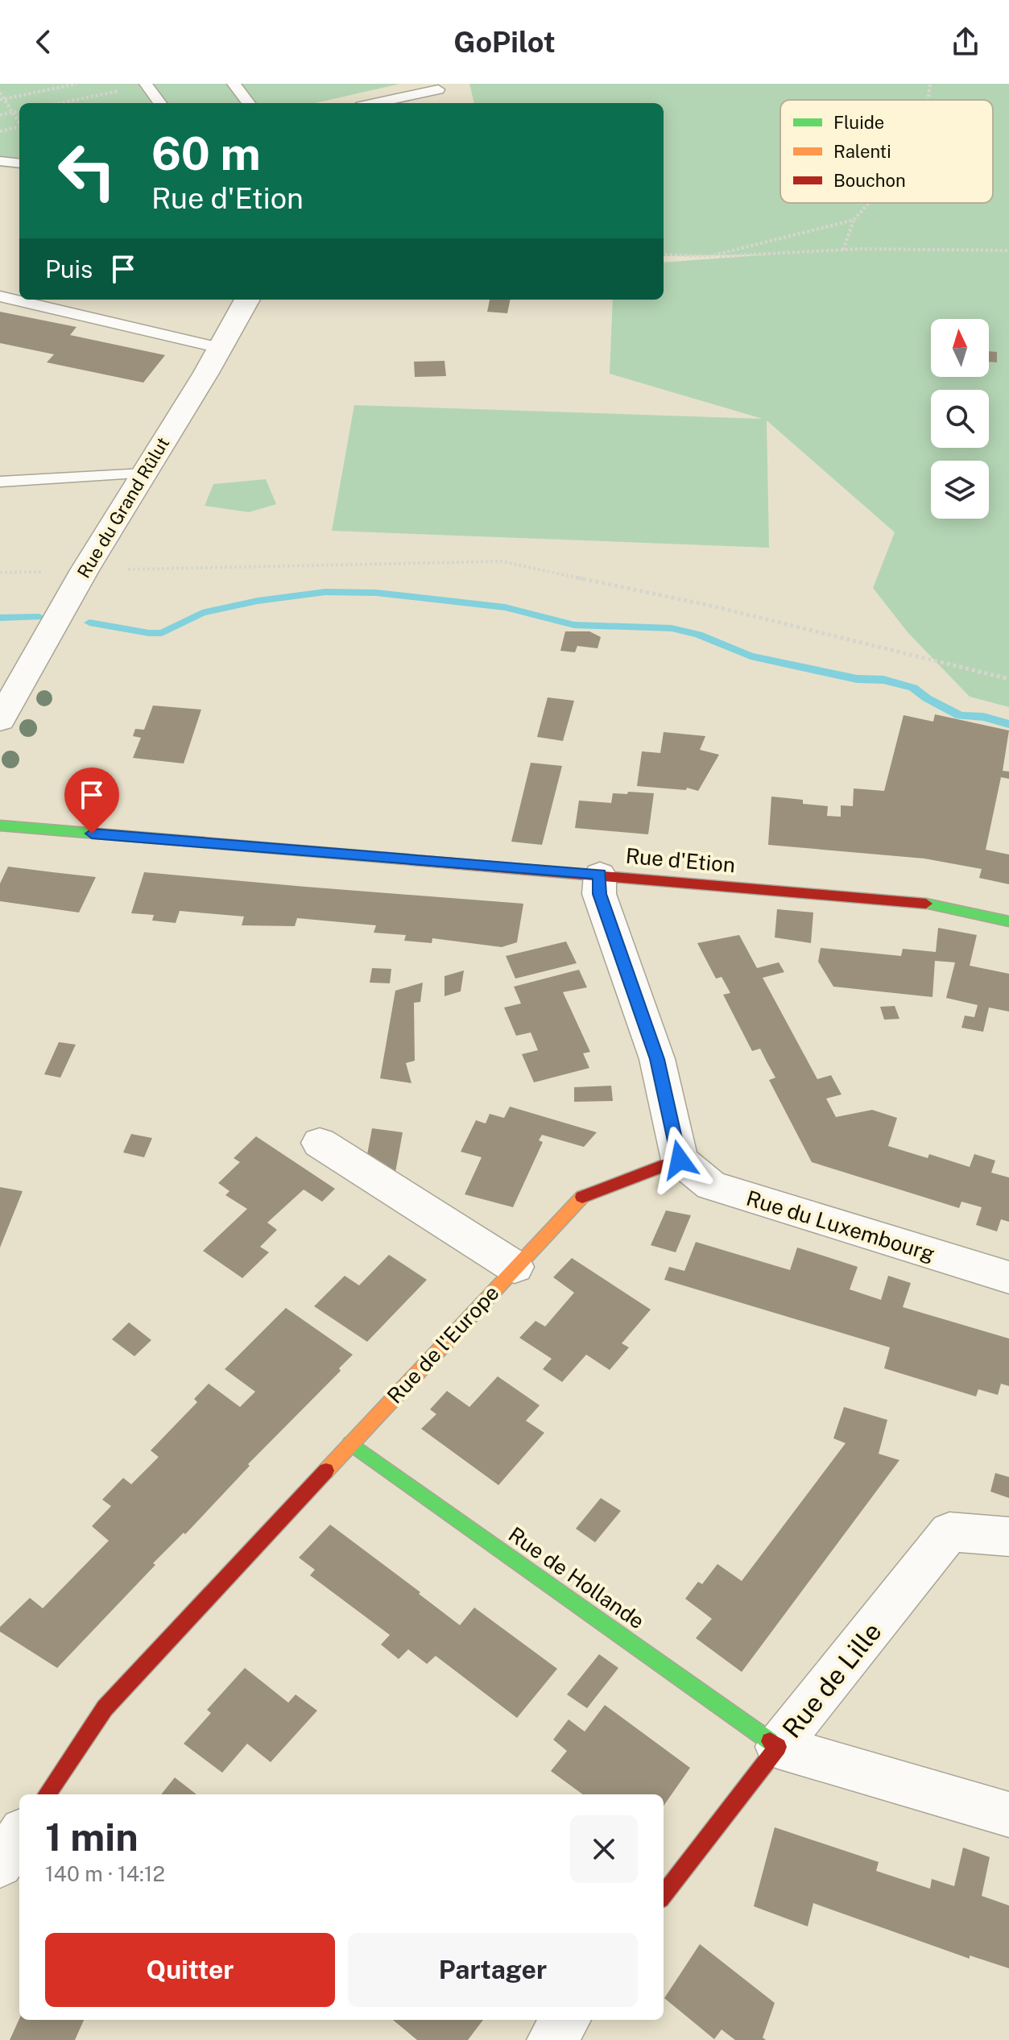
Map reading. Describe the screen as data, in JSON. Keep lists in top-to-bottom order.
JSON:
{
  "streets": {
    "street": [
      "Rue du Grand Rûlut",
      "Rue d'Etion",
      "Rue du Luxembourg",
      "Rue de l'Europe",
      "Rue de Hollande",
      "Rue de Lille"
    ]
  },
  "crossings": [
    ["Rue du Luxembourg", "Rue de l'Europe"],
    ["Rue de l'Europe", "Rue de Hollande"],
    ["Rue de Hollande", "Rue de Lille"]
  ],
  "legend": ["Fluide", "Ralenti", "Bouchon"],
  "north": "top",
  "page": {
    "header": "GoPilot",
    "turn": ["60 m", "Rue d'Etion"],
    "then": "Puis",
    "heading": ["1 min", "140 m · 14:12"],
    "buttons": ["Quitter", "Partager"]
  }
}
